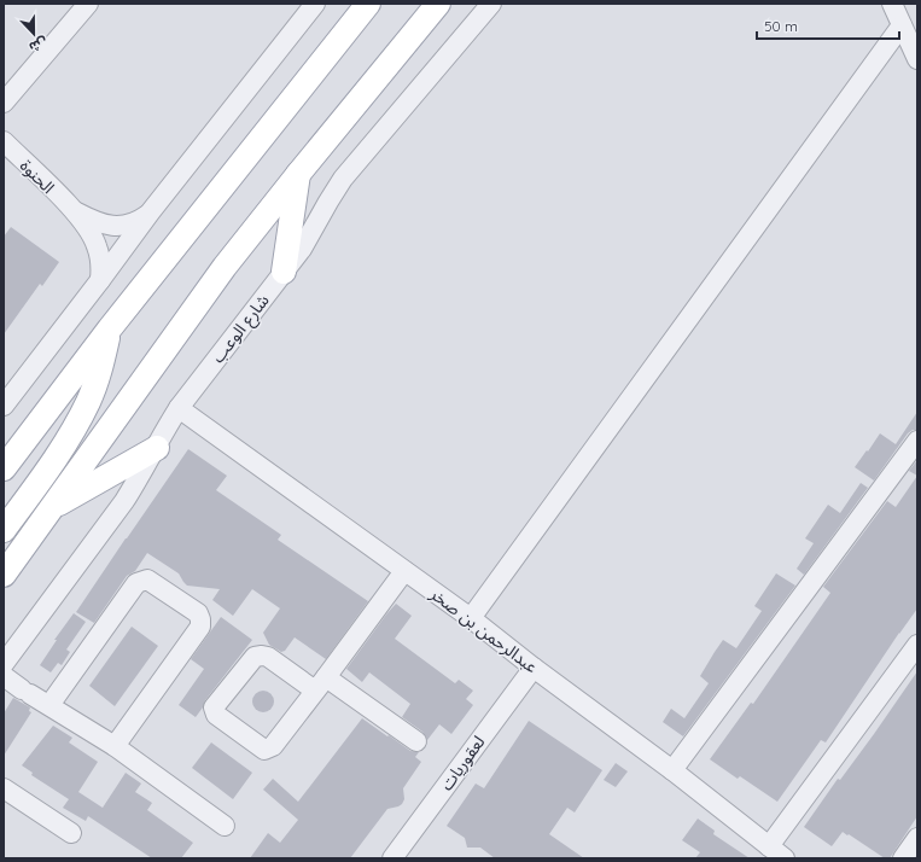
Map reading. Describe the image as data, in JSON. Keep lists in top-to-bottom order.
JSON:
{
  "streets": {
    "street": [
      "الحنوة",
      "شارع الوعب",
      "عبدالرحمن بن صخر",
      "لعقوريات"
    ]
  },
  "crossings": [
    ["شارع الوعب", "عبدالرحمن بن صخر"],
    ["عبدالرحمن بن صخر", "لعقوريات"]
  ],
  "scale_bar": "50 m",
  "north": "bottom"
}
